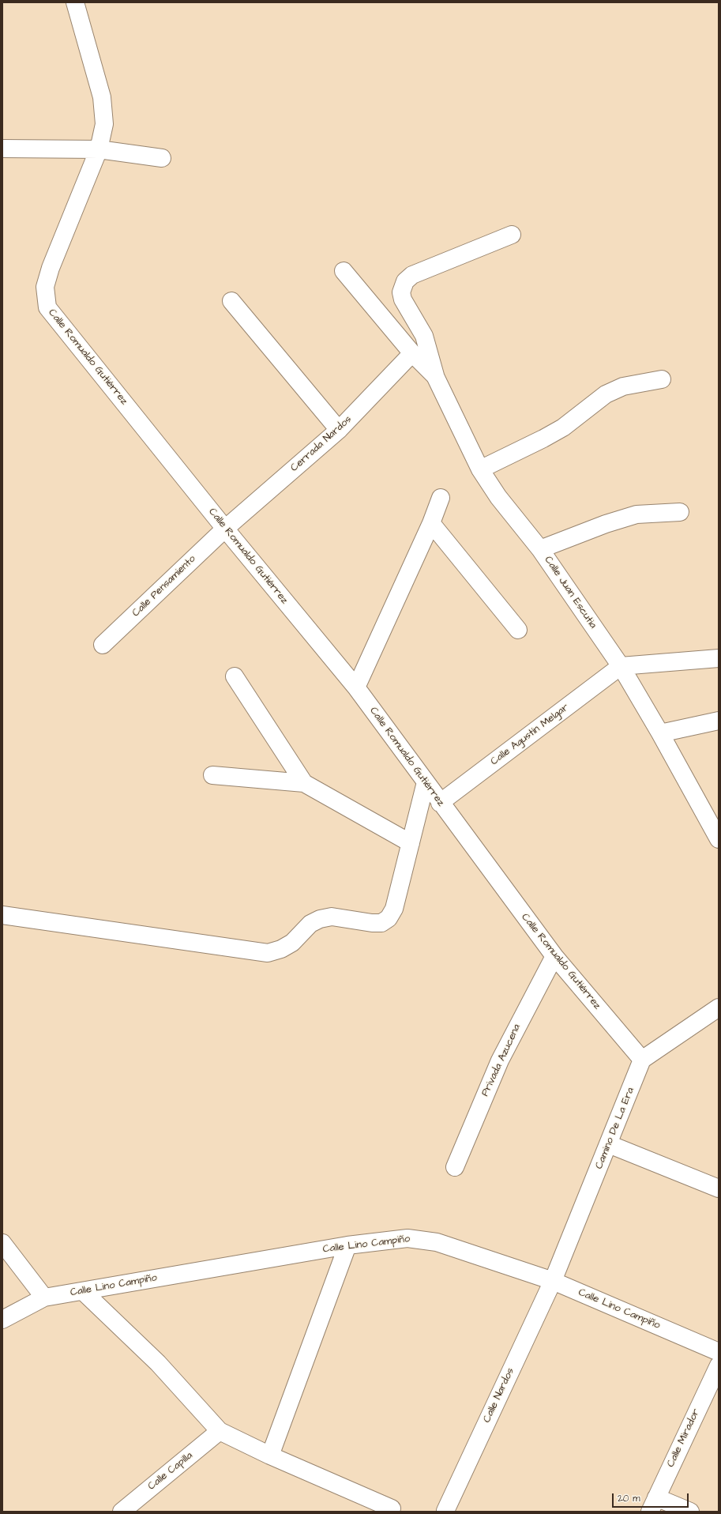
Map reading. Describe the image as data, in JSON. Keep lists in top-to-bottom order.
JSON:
{
  "streets": {
    "street": [
      "Calle Romualdo Gutiérrez",
      "Cerrada Nardos",
      "Calle Pensamiento",
      "Calle Juan Escutia",
      "Calle Agustín Melgar",
      "Privada Azucena",
      "Camino De La Era",
      "Calle Lino Campiño",
      "Calle Nardos",
      "Calle Mirador",
      "Calle Capilla"
    ]
  },
  "crossings": [
    ["Calle Romualdo Gutiérrez", "Cerrada Nardos"],
    ["Calle Romualdo Gutiérrez", "Calle Pensamiento"],
    ["Calle Romualdo Gutiérrez", "Calle Agustín Melgar"],
    ["Calle Romualdo Gutiérrez", "Privada Azucena"],
    ["Calle Romualdo Gutiérrez", "Camino De La Era"],
    ["Cerrada Nardos", "Calle Pensamiento"],
    ["Cerrada Nardos", "Calle Juan Escutia"],
    ["Calle Juan Escutia", "Calle Agustín Melgar"],
    ["Camino De La Era", "Calle Lino Campiño"],
    ["Camino De La Era", "Calle Nardos"],
    ["Calle Lino Campiño", "Calle Nardos"]
  ],
  "scale_bar": "20 m"
}
